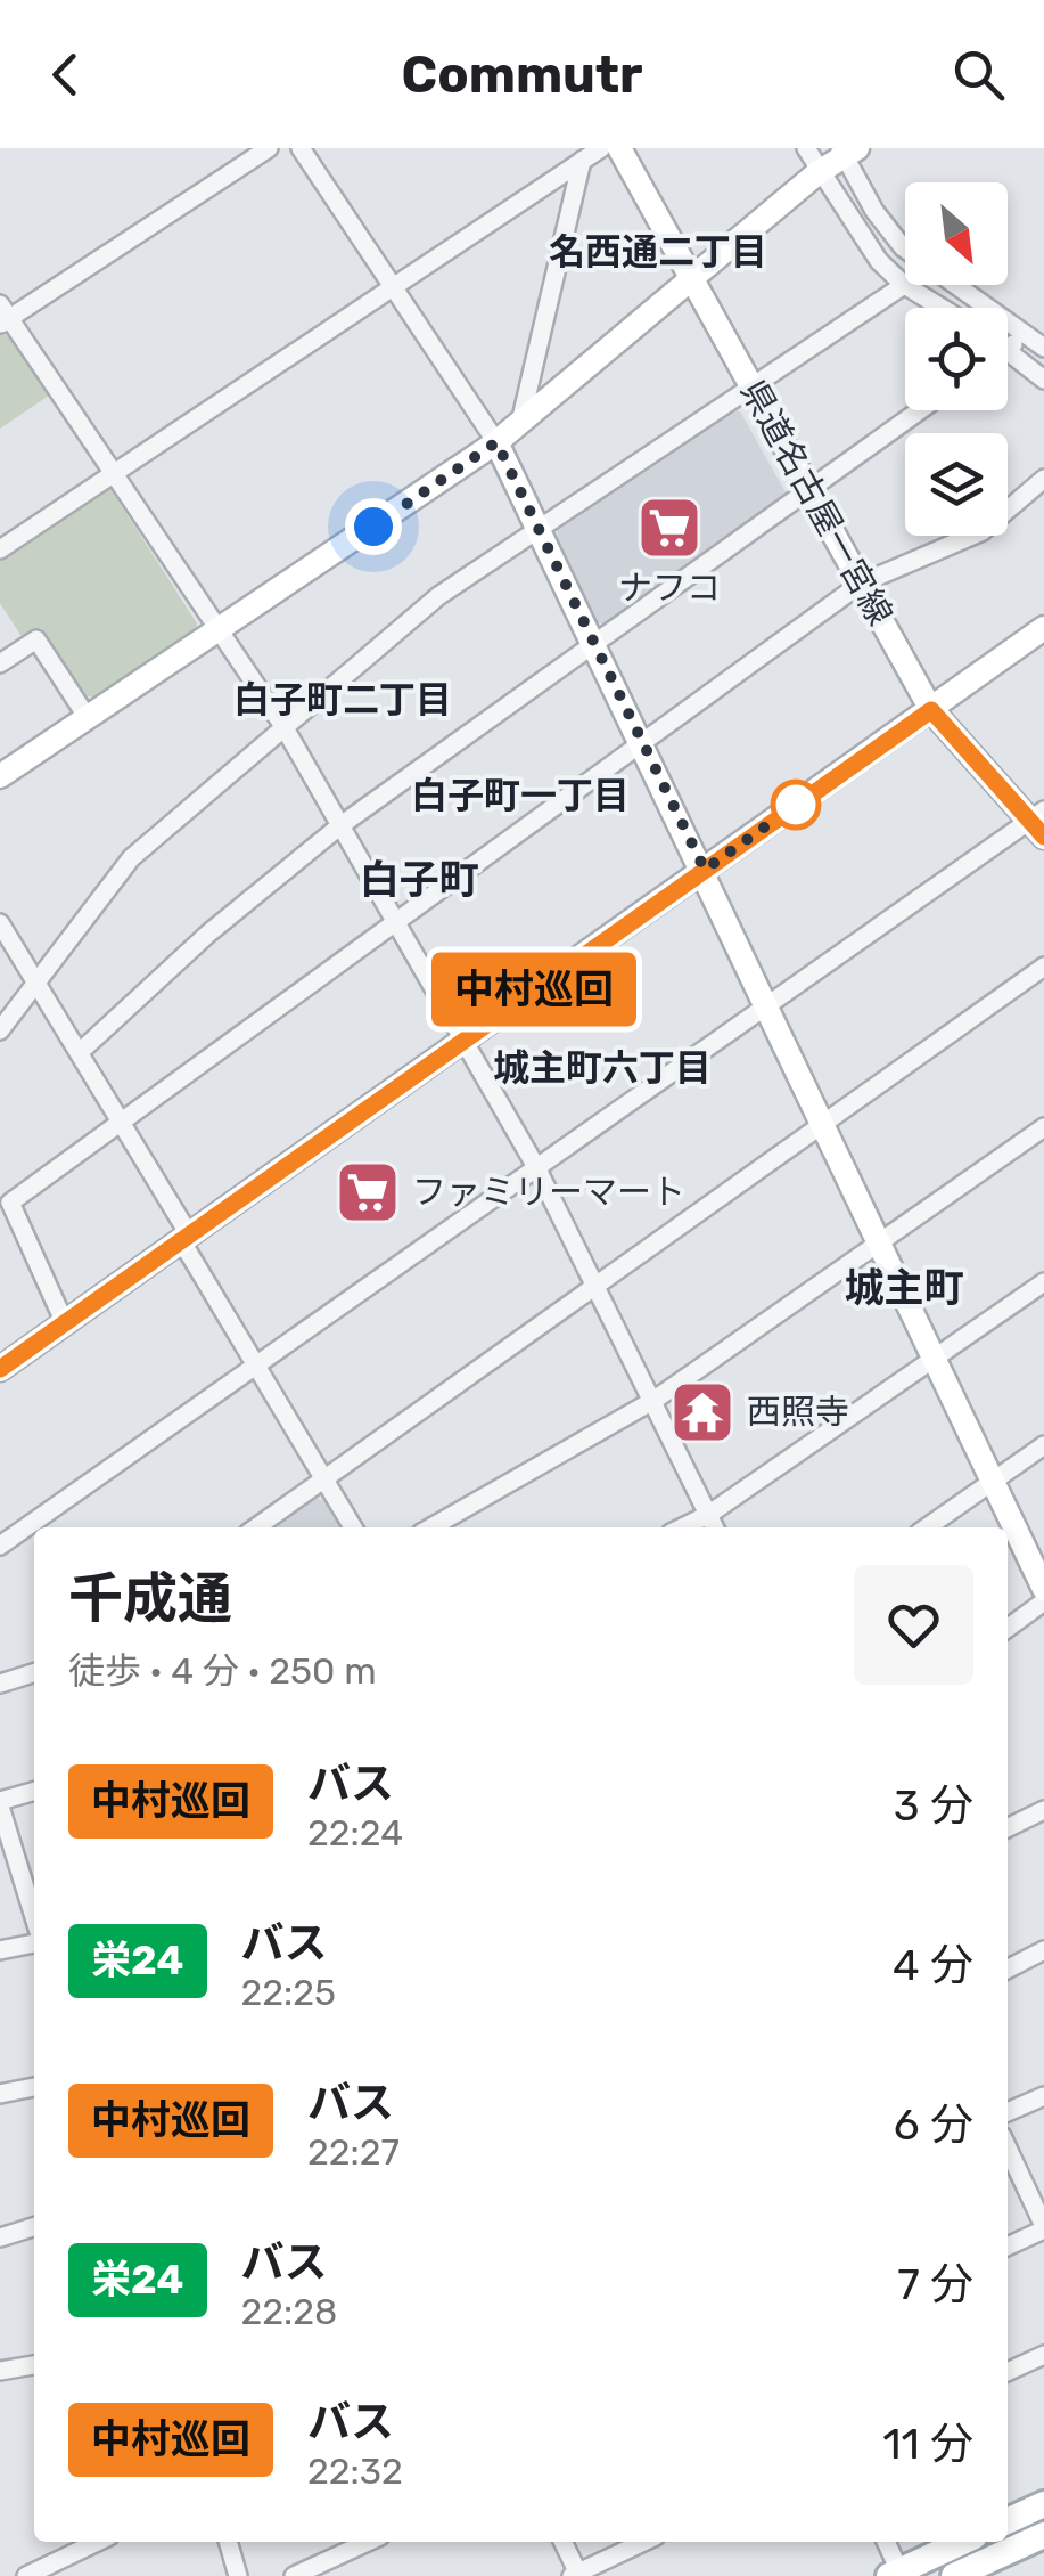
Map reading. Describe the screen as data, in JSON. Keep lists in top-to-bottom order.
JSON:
{
  "streets": {
    "street": ["県道名古屋一宮線"]
  },
  "districts": [
    "名西通二丁目",
    "白子町二丁目",
    "白子町一丁目",
    "白子町",
    "城主町六丁目",
    "城主町"
  ],
  "places": {
    "supermarket": ["ナフコ", "ファミリーマート"],
    "temple": ["西照寺"]
  },
  "lines": ["bus line 中村巡回"],
  "north": "bottom right",
  "page": {
    "header": "Commutr",
    "on_map": "中村巡回",
    "heading": ["千成通", "徒歩 · 4 分 · 250 m"],
    "list": [
      {
        "mark": "中村巡回",
        "name": "バス",
        "note": "22:24",
        "value": "3 分"
      },
      {
        "mark": "栄24",
        "name": "バス",
        "note": "22:25",
        "value": "4 分"
      },
      {
        "mark": "中村巡回",
        "name": "バス",
        "note": "22:27",
        "value": "6 分"
      },
      {
        "mark": "栄24",
        "name": "バス",
        "note": "22:28",
        "value": "7 分"
      },
      {
        "mark": "中村巡回",
        "name": "バス",
        "note": "22:32",
        "value": "11 分"
      }
    ]
  }
}
